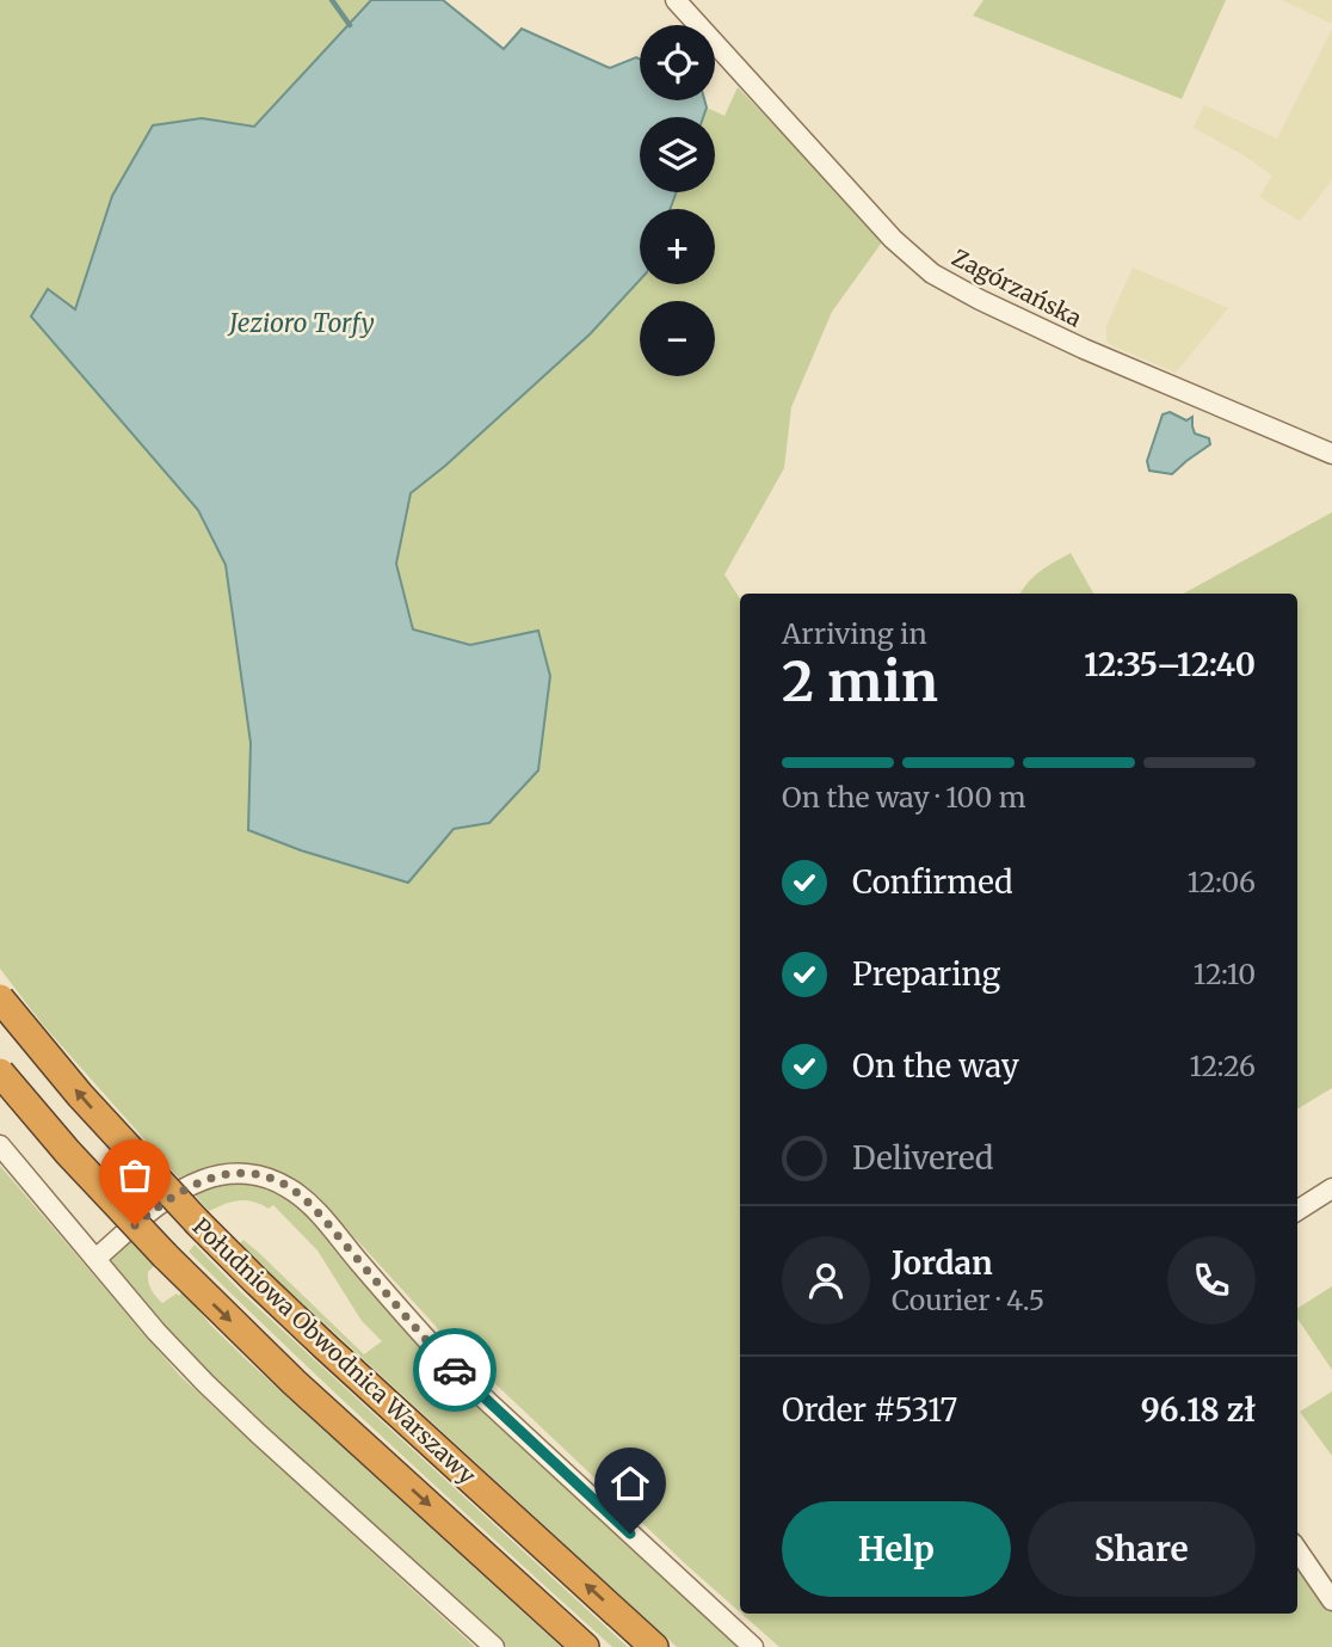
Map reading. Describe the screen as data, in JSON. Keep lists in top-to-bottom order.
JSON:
{
  "streets": {
    "highway": ["Południowa Obwodnica Warszawy"],
    "street": ["Zagórzańska"]
  },
  "water": ["Jezioro Torfy"],
  "page": {
    "map_buttons": ["+", "−"],
    "heading": ["2 min", "Arriving in", "12:35–12:40"],
    "panel": [
      "Jordan",
      "Courier · 4.5",
      "Order #5317",
      "96.18 zł"
    ],
    "bar": "On the way · 100 m",
    "list": [
      ["Confirmed", "12:06"],
      ["Preparing", "12:10"],
      ["On the way", "12:26"],
      "Delivered"
    ],
    "buttons": ["Help", "Share"]
  }
}
